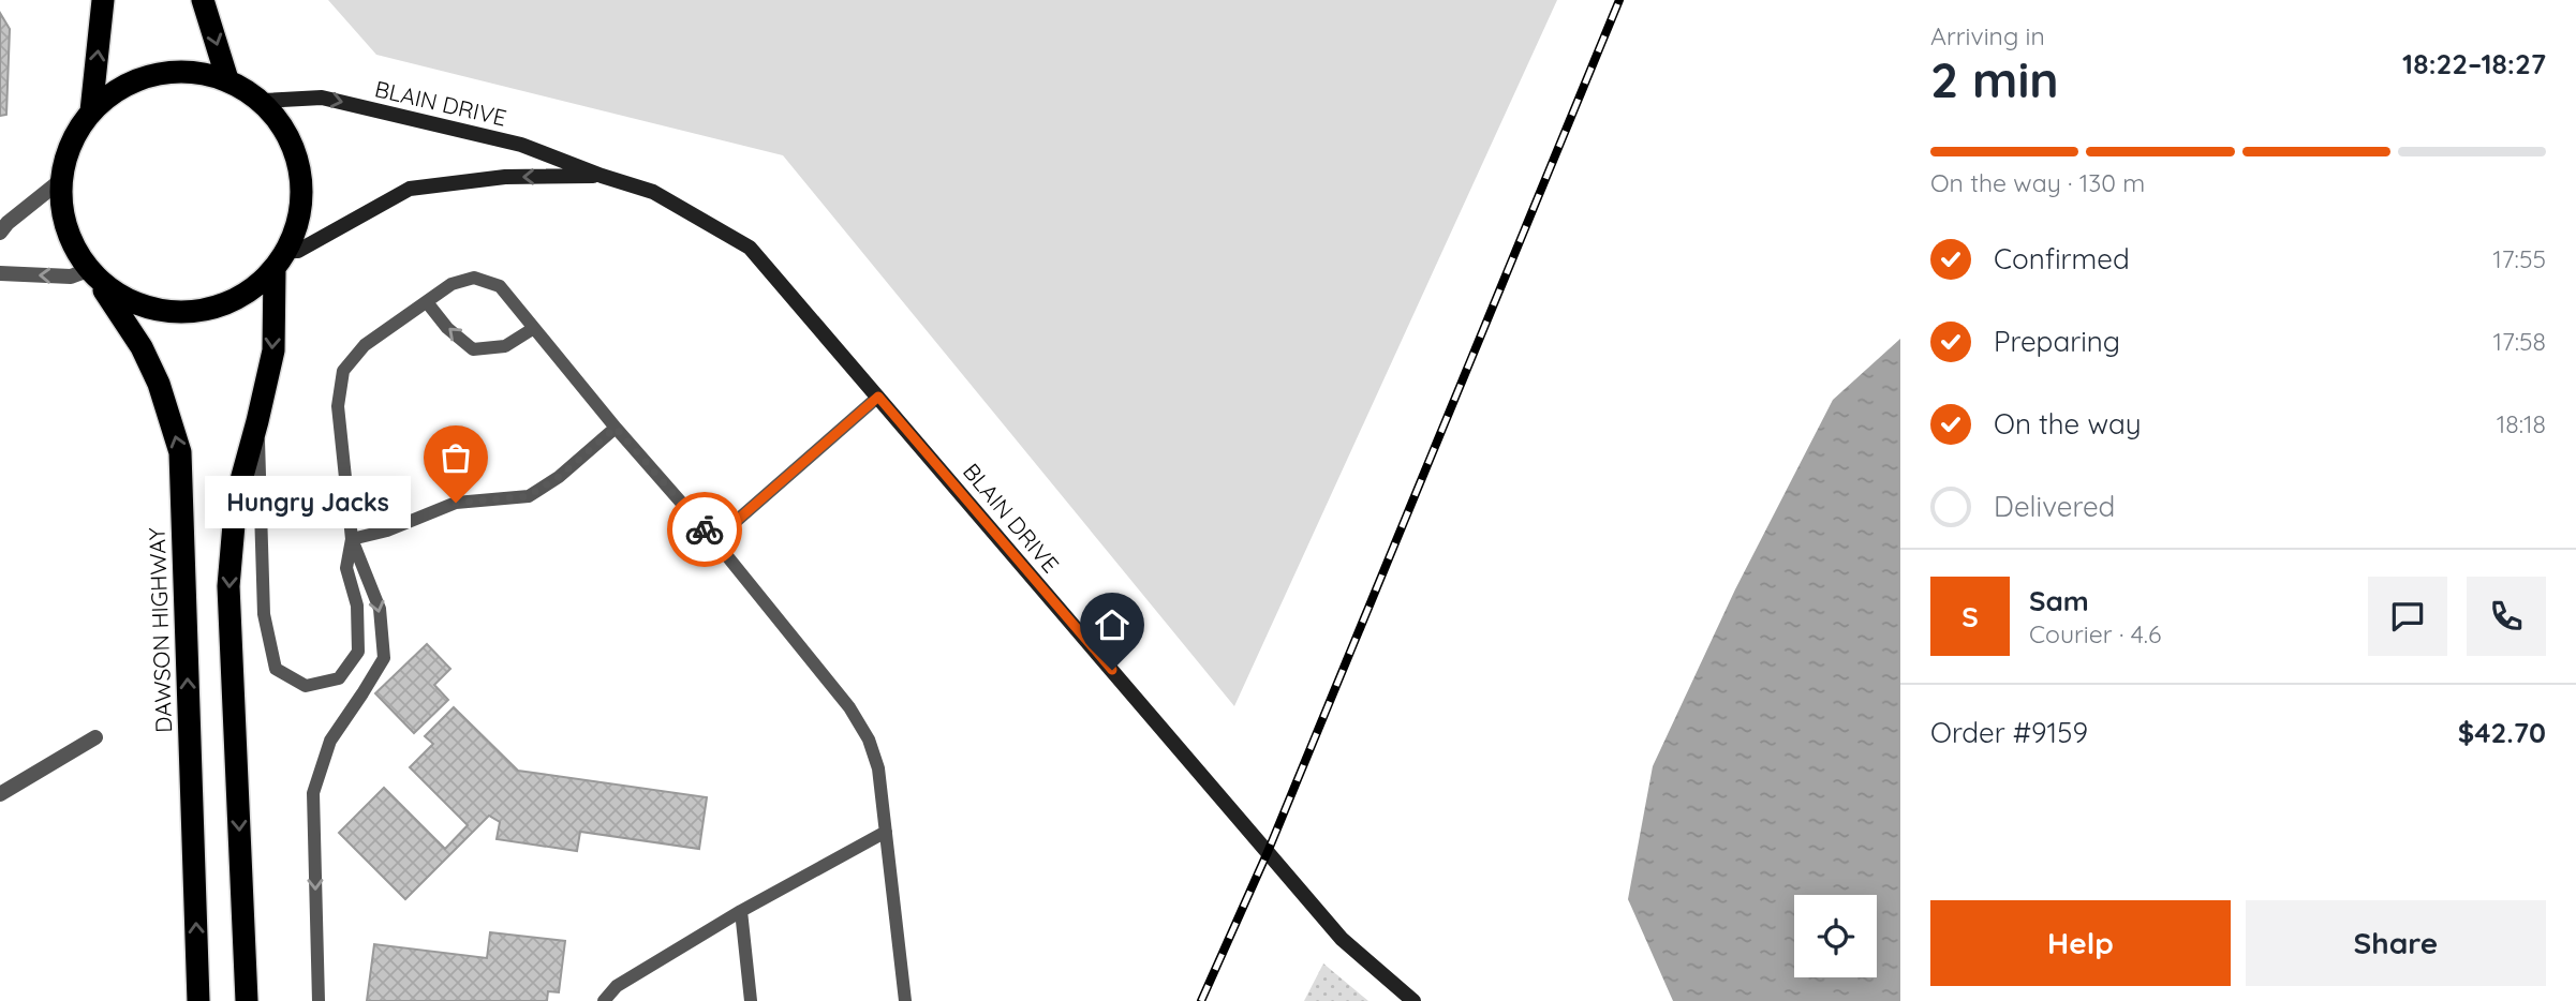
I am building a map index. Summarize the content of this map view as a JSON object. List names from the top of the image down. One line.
{"streets":{"highway":["DAWSON HIGHWAY"],"main road":["BLAIN DRIVE"]},"crossings":[["BLAIN DRIVE","DAWSON HIGHWAY"]],"places":["Hungry Jacks"],"page":{"heading":["2 min","Arriving in","18:22–18:27"],"panel":["Sam","Courier · 4.6","Order #9159","$42.70"],"bar":"On the way · 130 m","list":[["Confirmed","17:55"],["Preparing","17:58"],["On the way","18:18"],"Delivered"],"bubble":"Hungry Jacks","round":"S","buttons":["Help","Share"]}}
